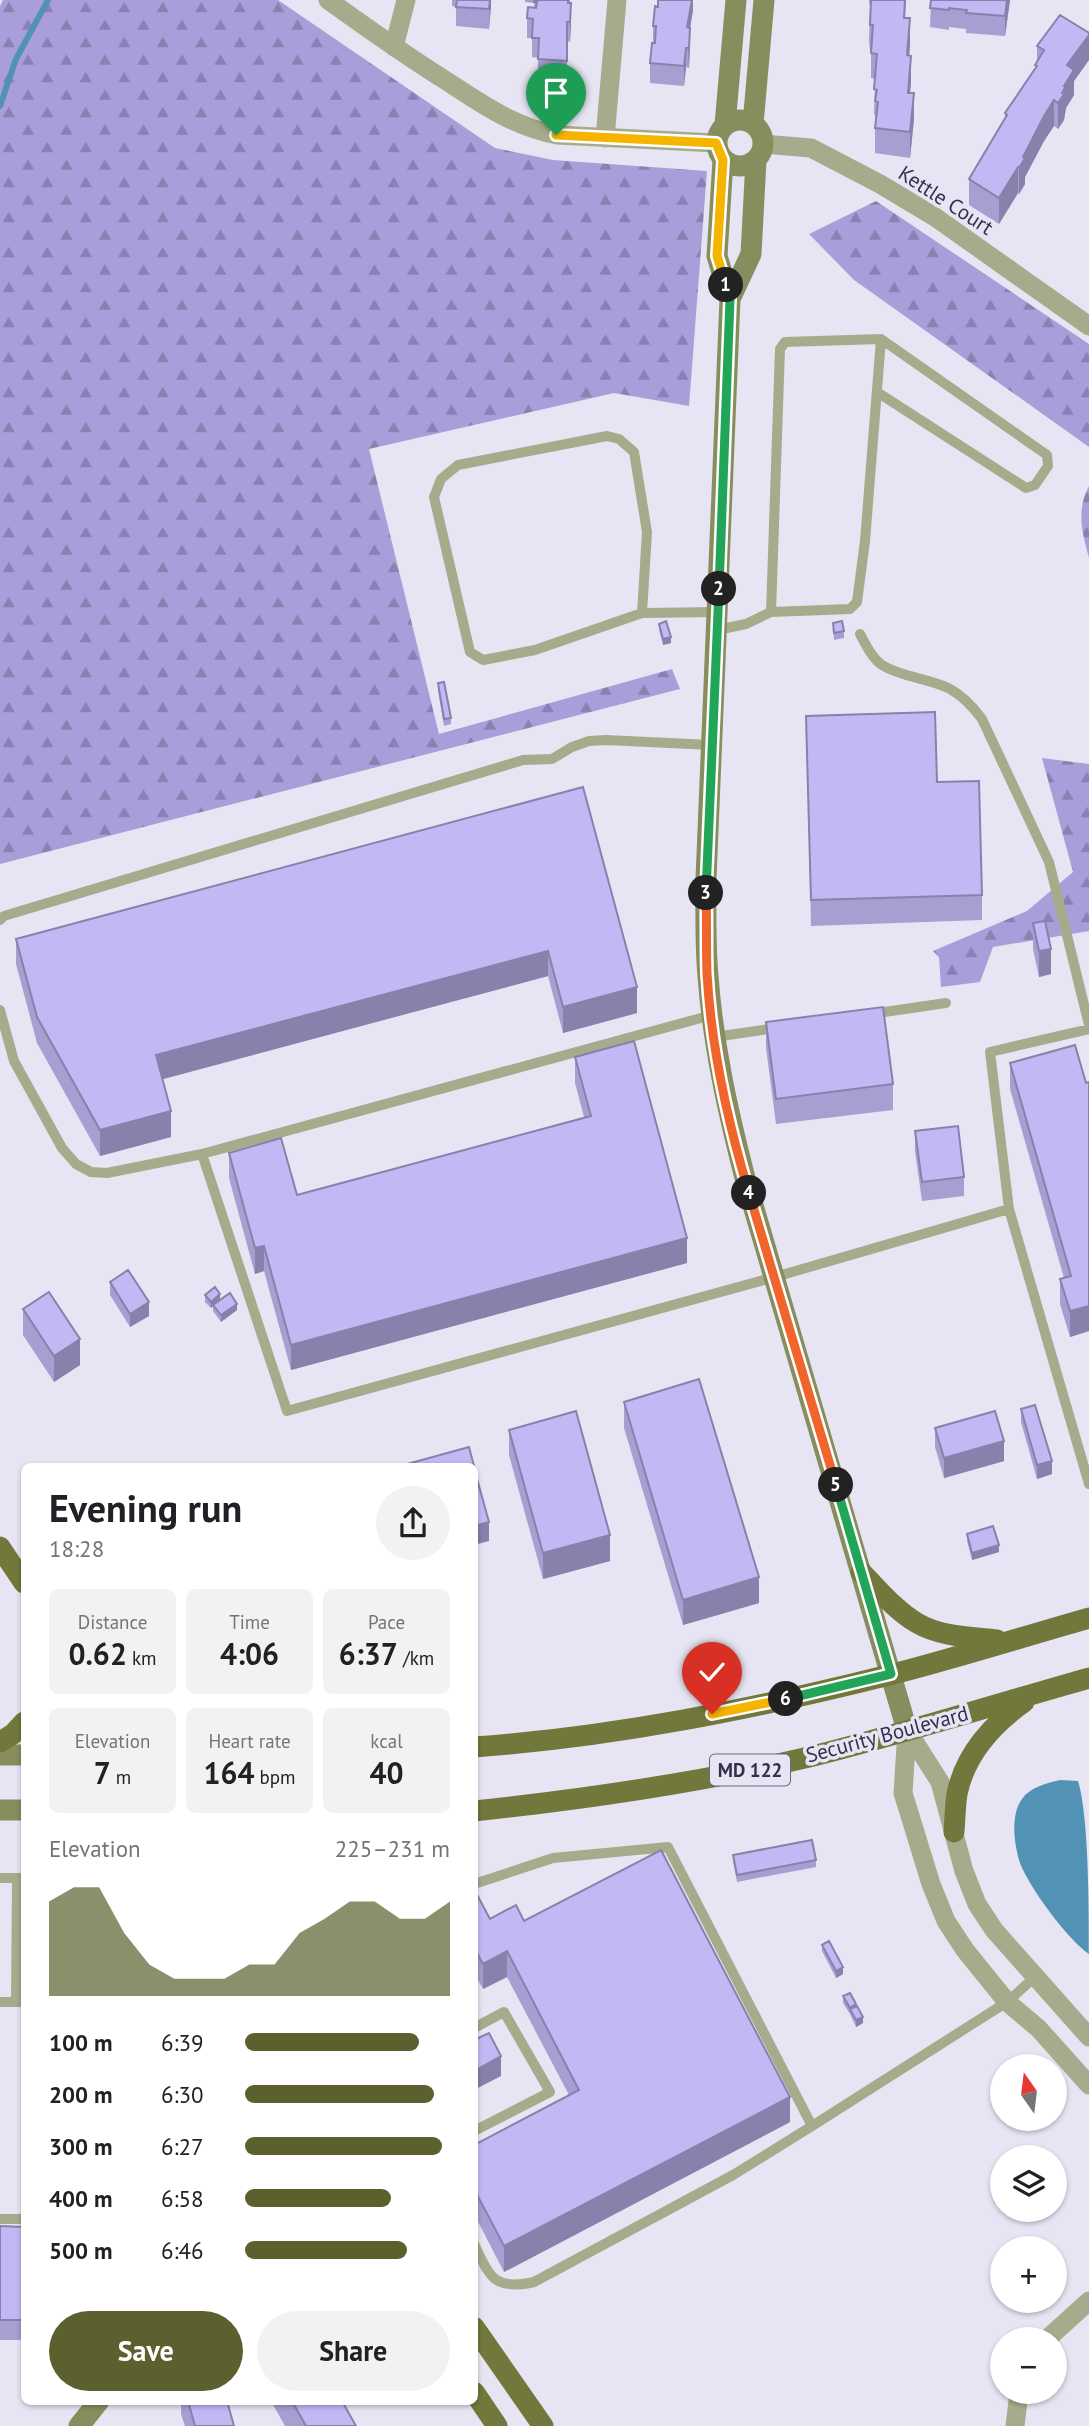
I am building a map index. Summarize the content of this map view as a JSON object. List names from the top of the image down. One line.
{"streets":{"main road":["Security Boulevard","MD 122"],"street":["Kettle Court"]},"north":"top","page":{"pins":["1","2","3","4","5","6"],"heading":["Evening run","18:28"],"stats":[["Distance","0.62 km"],["Time","4:06"],["Pace","6:37 /km"],["Elevation","7 m"],["Heart rate","164 bpm"],["kcal","40"]],"chart":["Elevation","225–231 m"],"list":[{"name":"100 m","note":"6:39"},{"name":"200 m","note":"6:30"},{"name":"300 m","note":"6:27"},{"name":"400 m","note":"6:58"},{"name":"500 m","note":"6:46"}],"map_buttons":["+","−"],"buttons":["Save","Share"]}}
